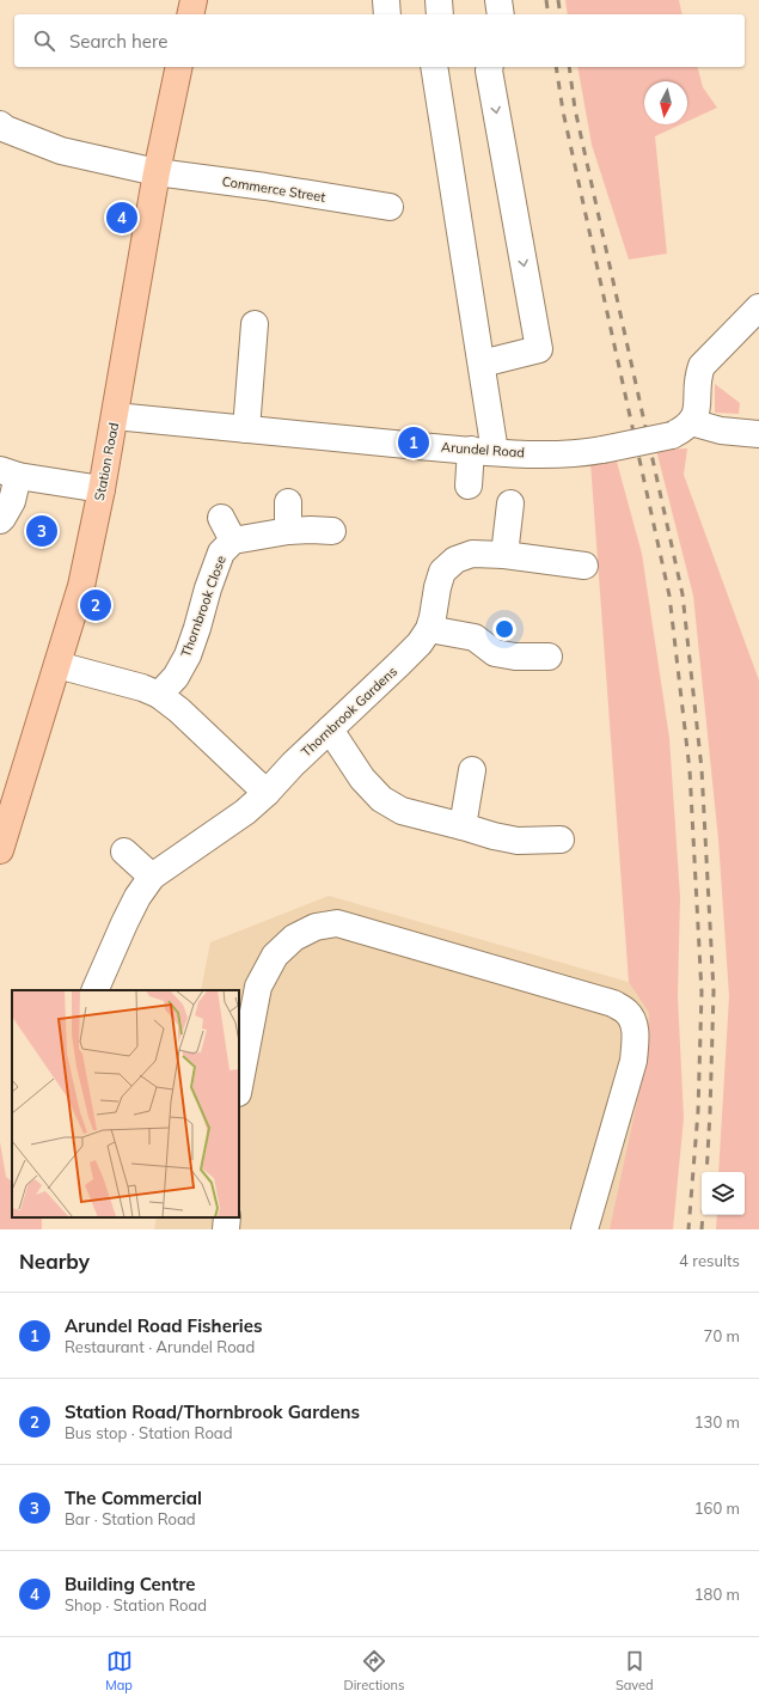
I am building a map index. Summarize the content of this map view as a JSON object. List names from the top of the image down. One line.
{"streets":{"main road":["Station Road"],"street":["Commerce Street","Arundel Road","Thornbrook Close","Thornbrook Gardens"]},"crossings":[["Commerce Street","Station Road"],["Arundel Road","Station Road"]],"north":"bottom","page":{"search":"Search here","pins":["4","1","3","2"],"heading":["Nearby","4 results"],"list":[{"mark":"1","name":"Arundel Road Fisheries","note":"Restaurant · Arundel Road","value":"70 m"},{"mark":"2","name":"Station Road/Thornbrook Gardens","note":"Bus stop · Station Road","value":"130 m"},{"mark":"3","name":"The Commercial","note":"Bar · Station Road","value":"160 m"},{"mark":"4","name":"Building Centre","note":"Shop · Station Road","value":"180 m"}],"nav":["Map","Directions","Saved"]}}
